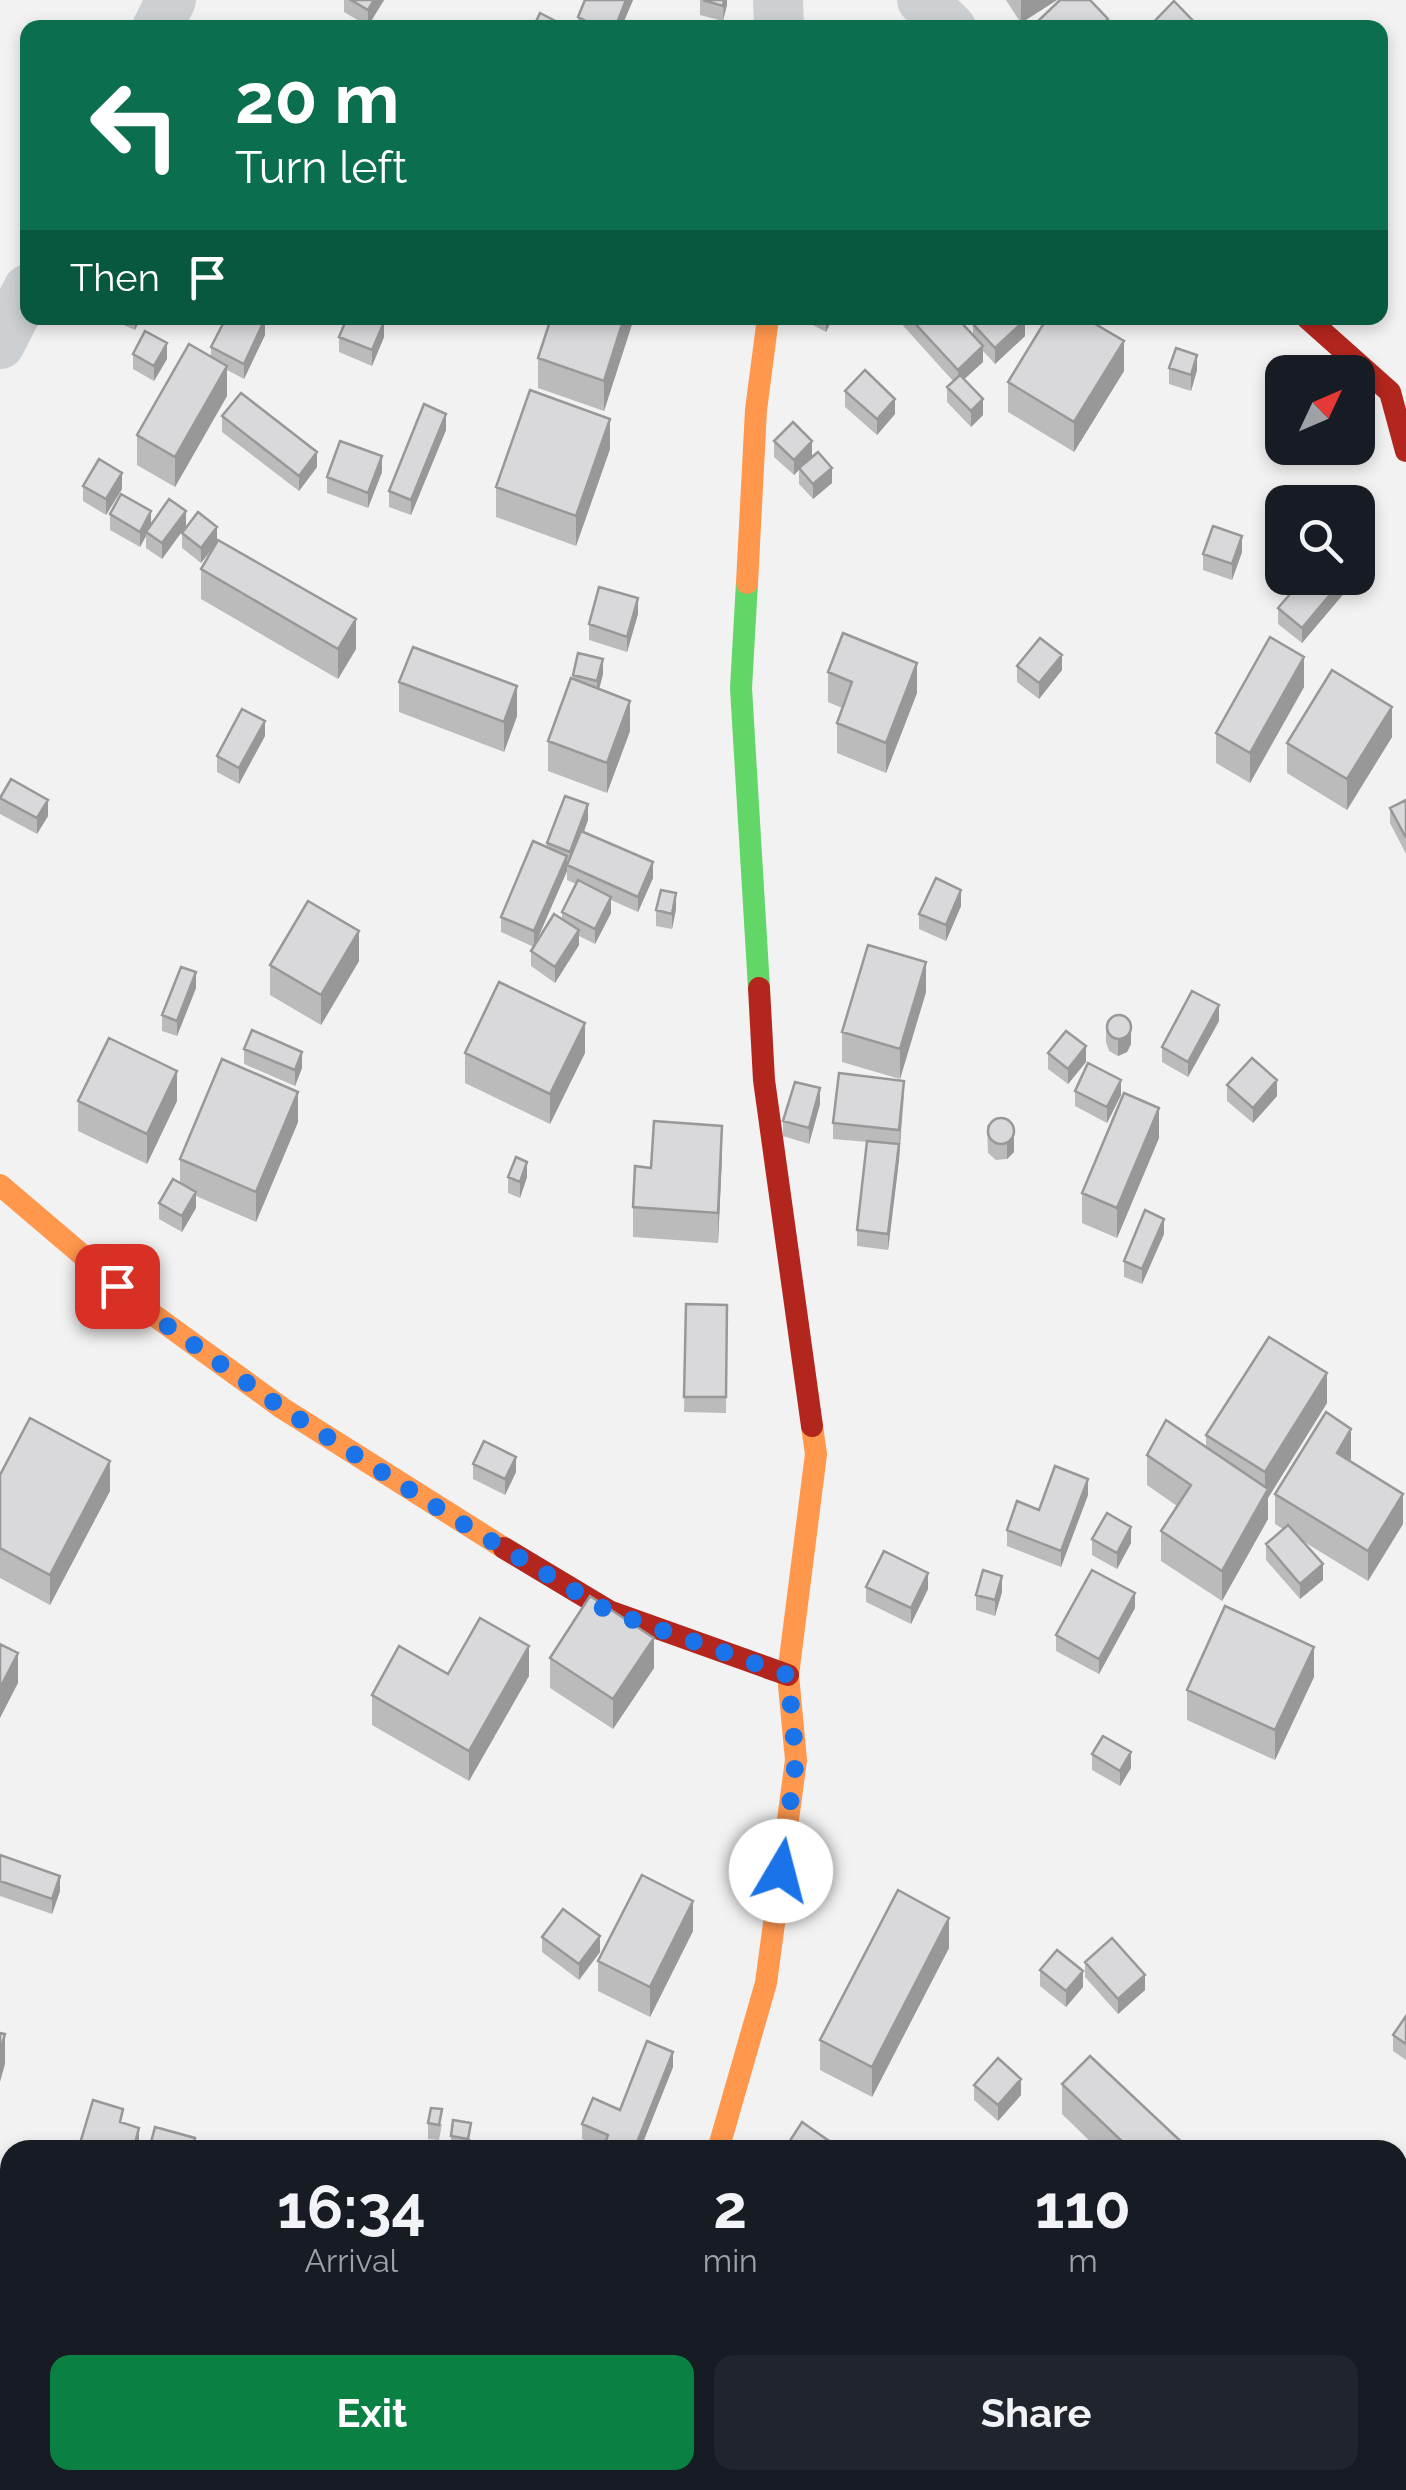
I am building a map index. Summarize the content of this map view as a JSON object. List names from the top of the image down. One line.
{"north":"top right","page":{"turn":["20 m","Turn left"],"then":"Then","eta":["16:34","Arrival","2","min","110","m"],"buttons":["Exit","Share"]}}
